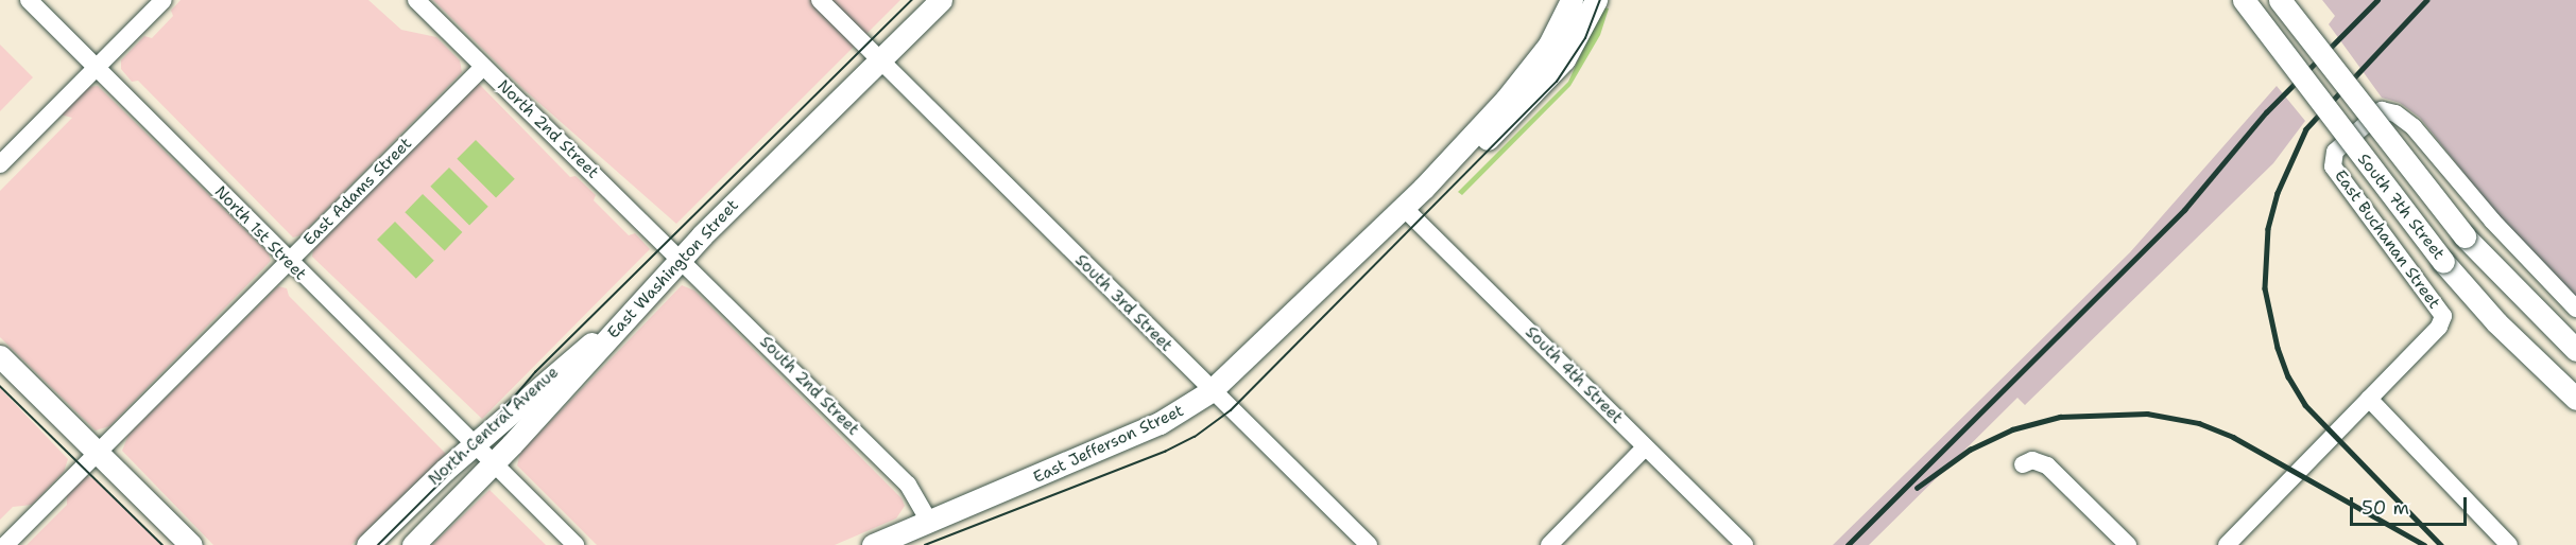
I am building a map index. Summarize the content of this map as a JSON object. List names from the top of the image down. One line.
{"streets":{"main road":["South 7th Street","East Washington Street","North Central Avenue","East Jefferson Street"],"street":["North 2nd Street","East Adams Street","North 1st Street","East Buchanan Street","South 3rd Street","South 4th Street","South 2nd Street"]},"crossings":[["North 2nd Street","East Adams Street"],["North 2nd Street","East Washington Street"],["North 2nd Street","South 2nd Street"],["East Adams Street","North 1st Street"],["North 1st Street","East Washington Street"],["North 1st Street","North Central Avenue"],["East Washington Street","South 3rd Street"],["East Washington Street","South 2nd Street"],["East Washington Street","North Central Avenue"],["South 3rd Street","East Jefferson Street"],["South 4th Street","East Jefferson Street"],["South 2nd Street","East Jefferson Street"]],"scale_bar":"50 m"}
